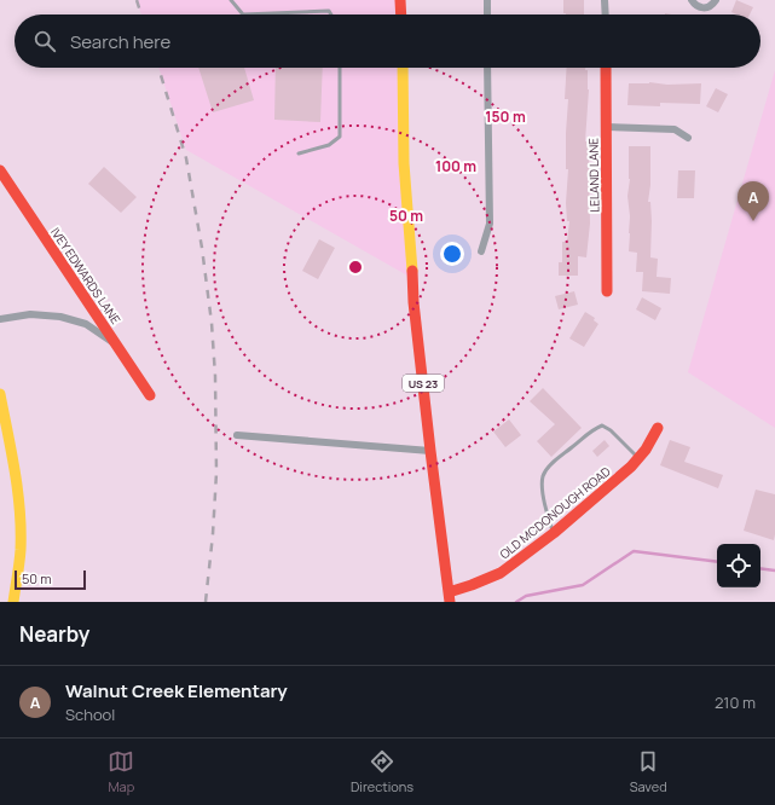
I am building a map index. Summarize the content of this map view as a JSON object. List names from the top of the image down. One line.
{"streets":{"street":["LELAND LANE","IVEY EDWARDS LANE","US 23","OLD MCDONOUGH ROAD"]},"crossings":[["US 23","OLD MCDONOUGH ROAD"]],"scale_bar":"50 m","page":{"search":"Search here","pins":"A","scale":"50 m","heading":"Nearby","list":[{"mark":"A","name":"Walnut Creek Elementary","note":"School","value":"210 m"}],"nav":["Map","Directions","Saved"]},"rings":["150 m","100 m","50 m"]}
